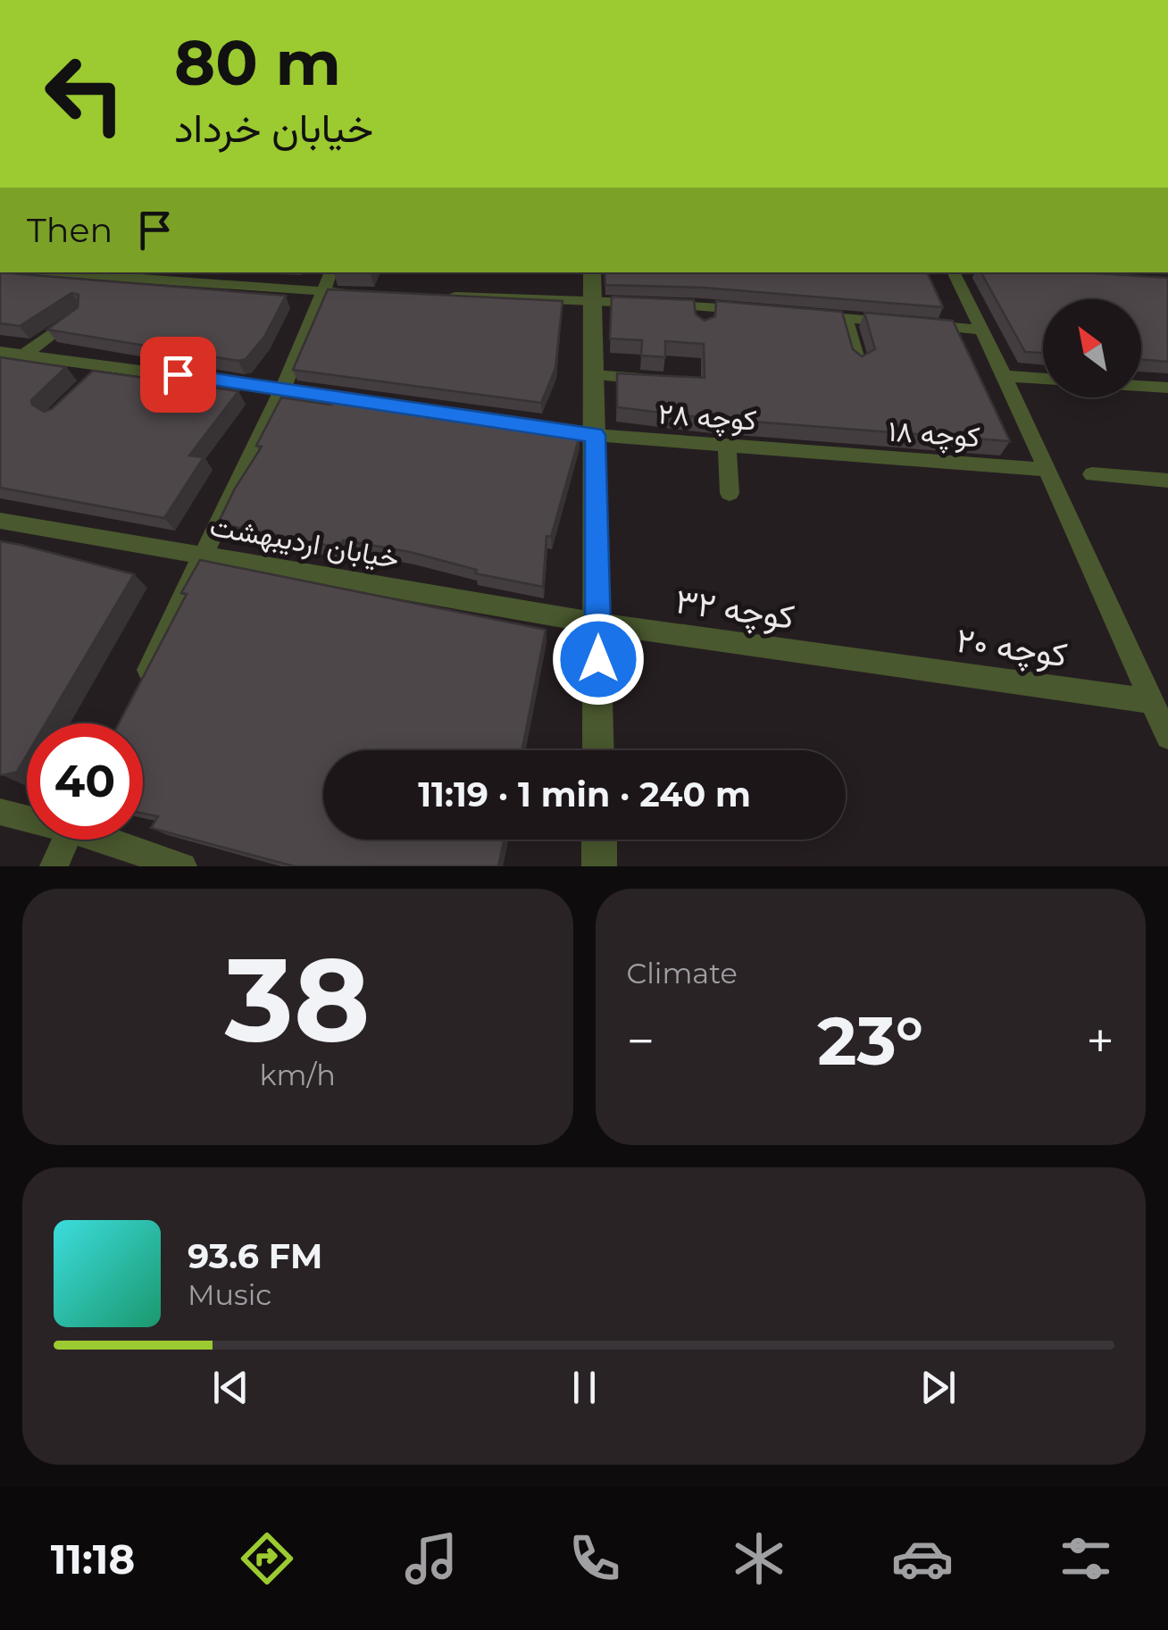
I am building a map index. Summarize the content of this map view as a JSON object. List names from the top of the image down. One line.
{"streets":{"street":["کوچه ۲۸","کوچه ۱۸","خیابان اردیبهشت","کوچه ۳۲","کوچه ۲۰"]},"crossings":[["کوچه ۲۸","کوچه ۱۸"],["خیابان اردیبهشت","کوچه ۳۲"],["کوچه ۳۲","کوچه ۲۰"]],"north":"top left","page":{"turn":["80 m","خیابان خرداد"],"then":"Then","limit":"40","trip":"11:19 · 1 min · 240 m","tile":[["38","km/h"],"Climate"],"heat":["−","23°","+"],"song":["93.6 FM","Music"],"tabs":"11:18"}}
